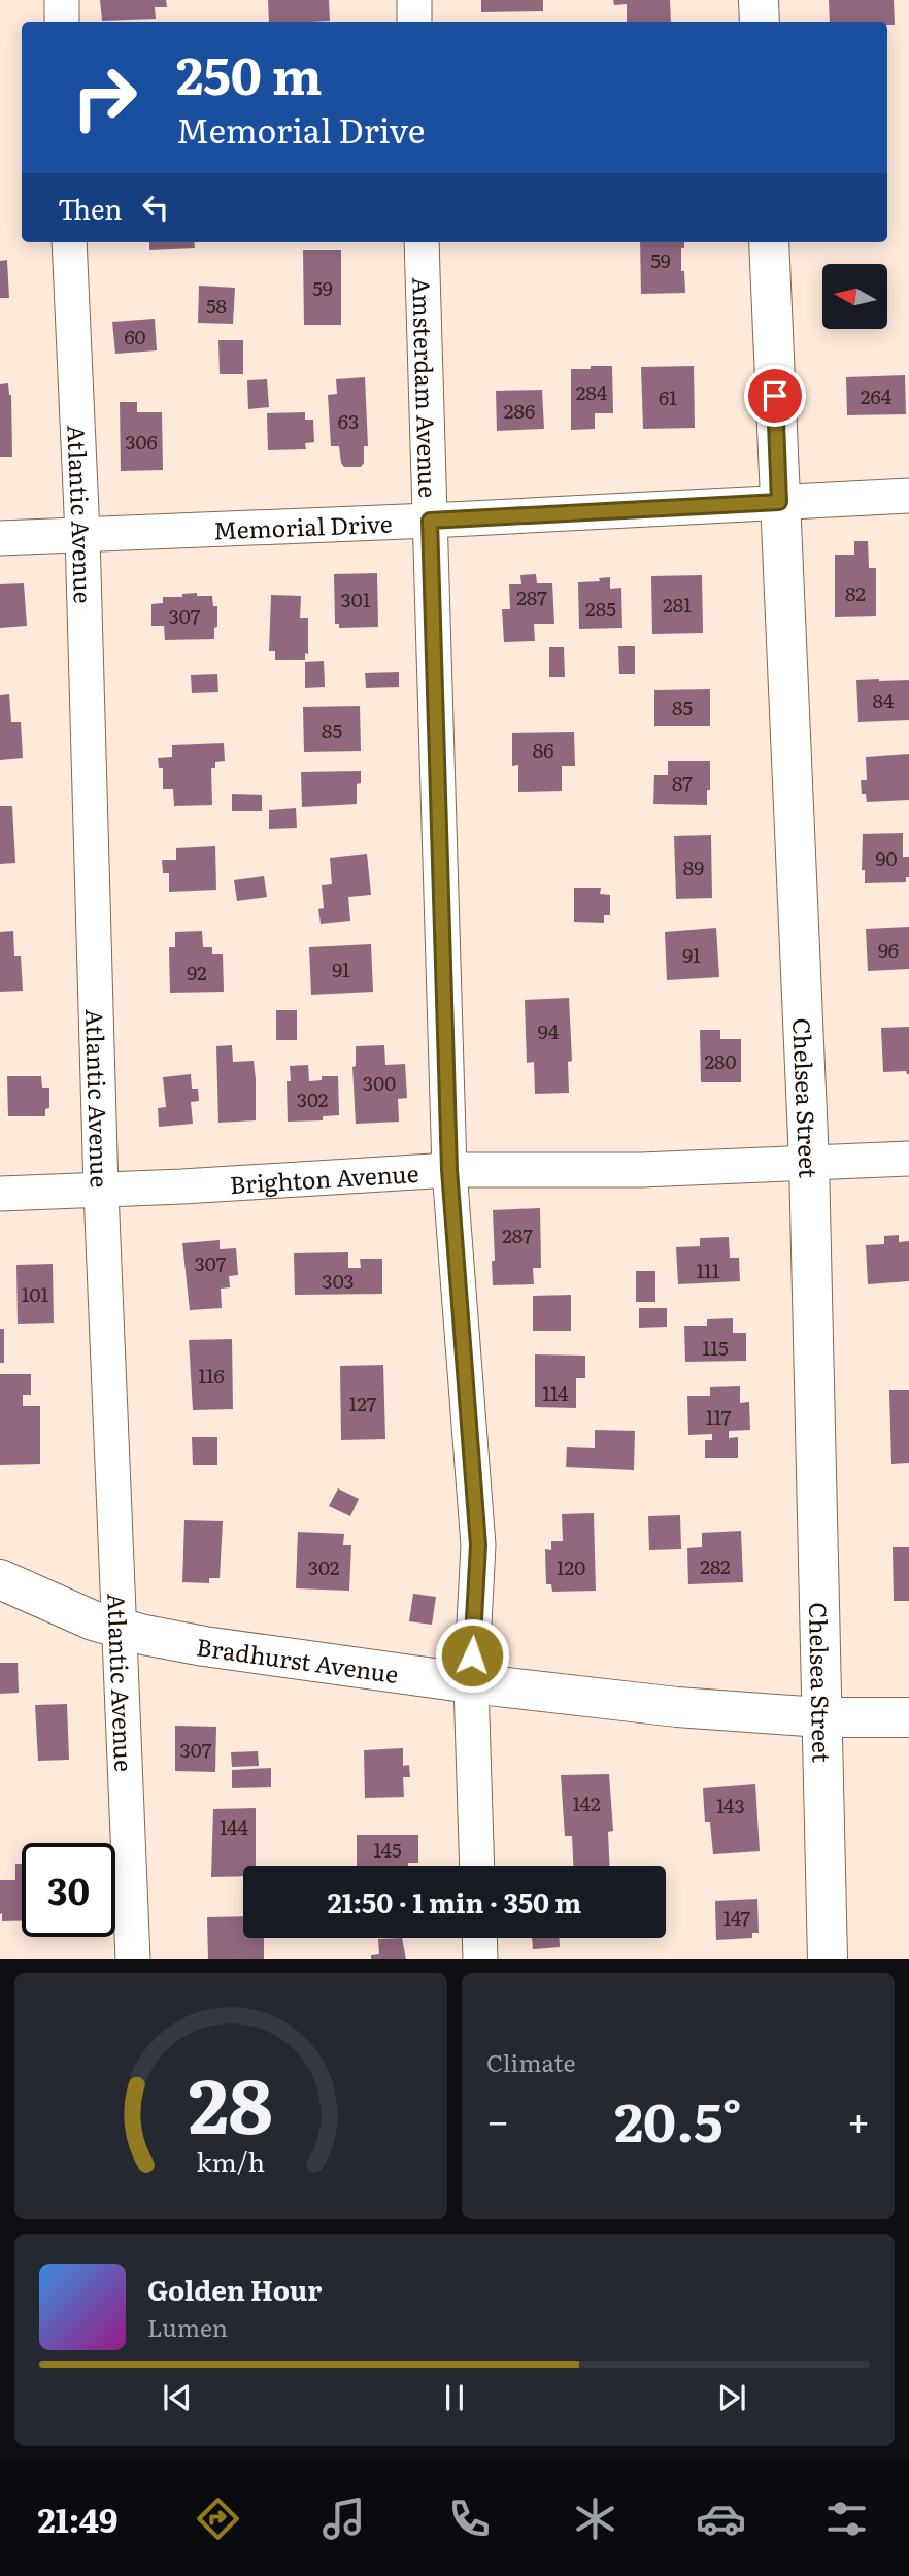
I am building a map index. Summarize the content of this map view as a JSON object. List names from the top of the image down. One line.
{"streets":{"street":["Amsterdam Avenue","Atlantic Avenue","Memorial Drive","Chelsea Street","Brighton Avenue","Bradhurst Avenue"]},"crossings":[["Amsterdam Avenue","Memorial Drive"],["Amsterdam Avenue","Brighton Avenue"],["Amsterdam Avenue","Bradhurst Avenue"],["Atlantic Avenue","Memorial Drive"],["Atlantic Avenue","Brighton Avenue"],["Atlantic Avenue","Bradhurst Avenue"],["Memorial Drive","Chelsea Street"],["Chelsea Street","Brighton Avenue"],["Chelsea Street","Bradhurst Avenue"]],"house_numbers":["59","59","58","60","284","264","61","286","63","306","82","287","301","281","285","307","84","85","85","86","87","90","89","96","91","91","92","94","280","300","302","287","307","111","303","101","115","116","114","127","117","282","302","120","307","142","143","144","145","147"],"north":"left","page":{"turn":["250 m","Memorial Drive"],"then":"Then","limit":"30","trip":"21:50 · 1 min · 350 m","tile":"Climate","heat":["−","20.5°","+"],"song":["Golden Hour","Lumen"],"tabs":"21:49","gauge":["28","km/h"]}}
